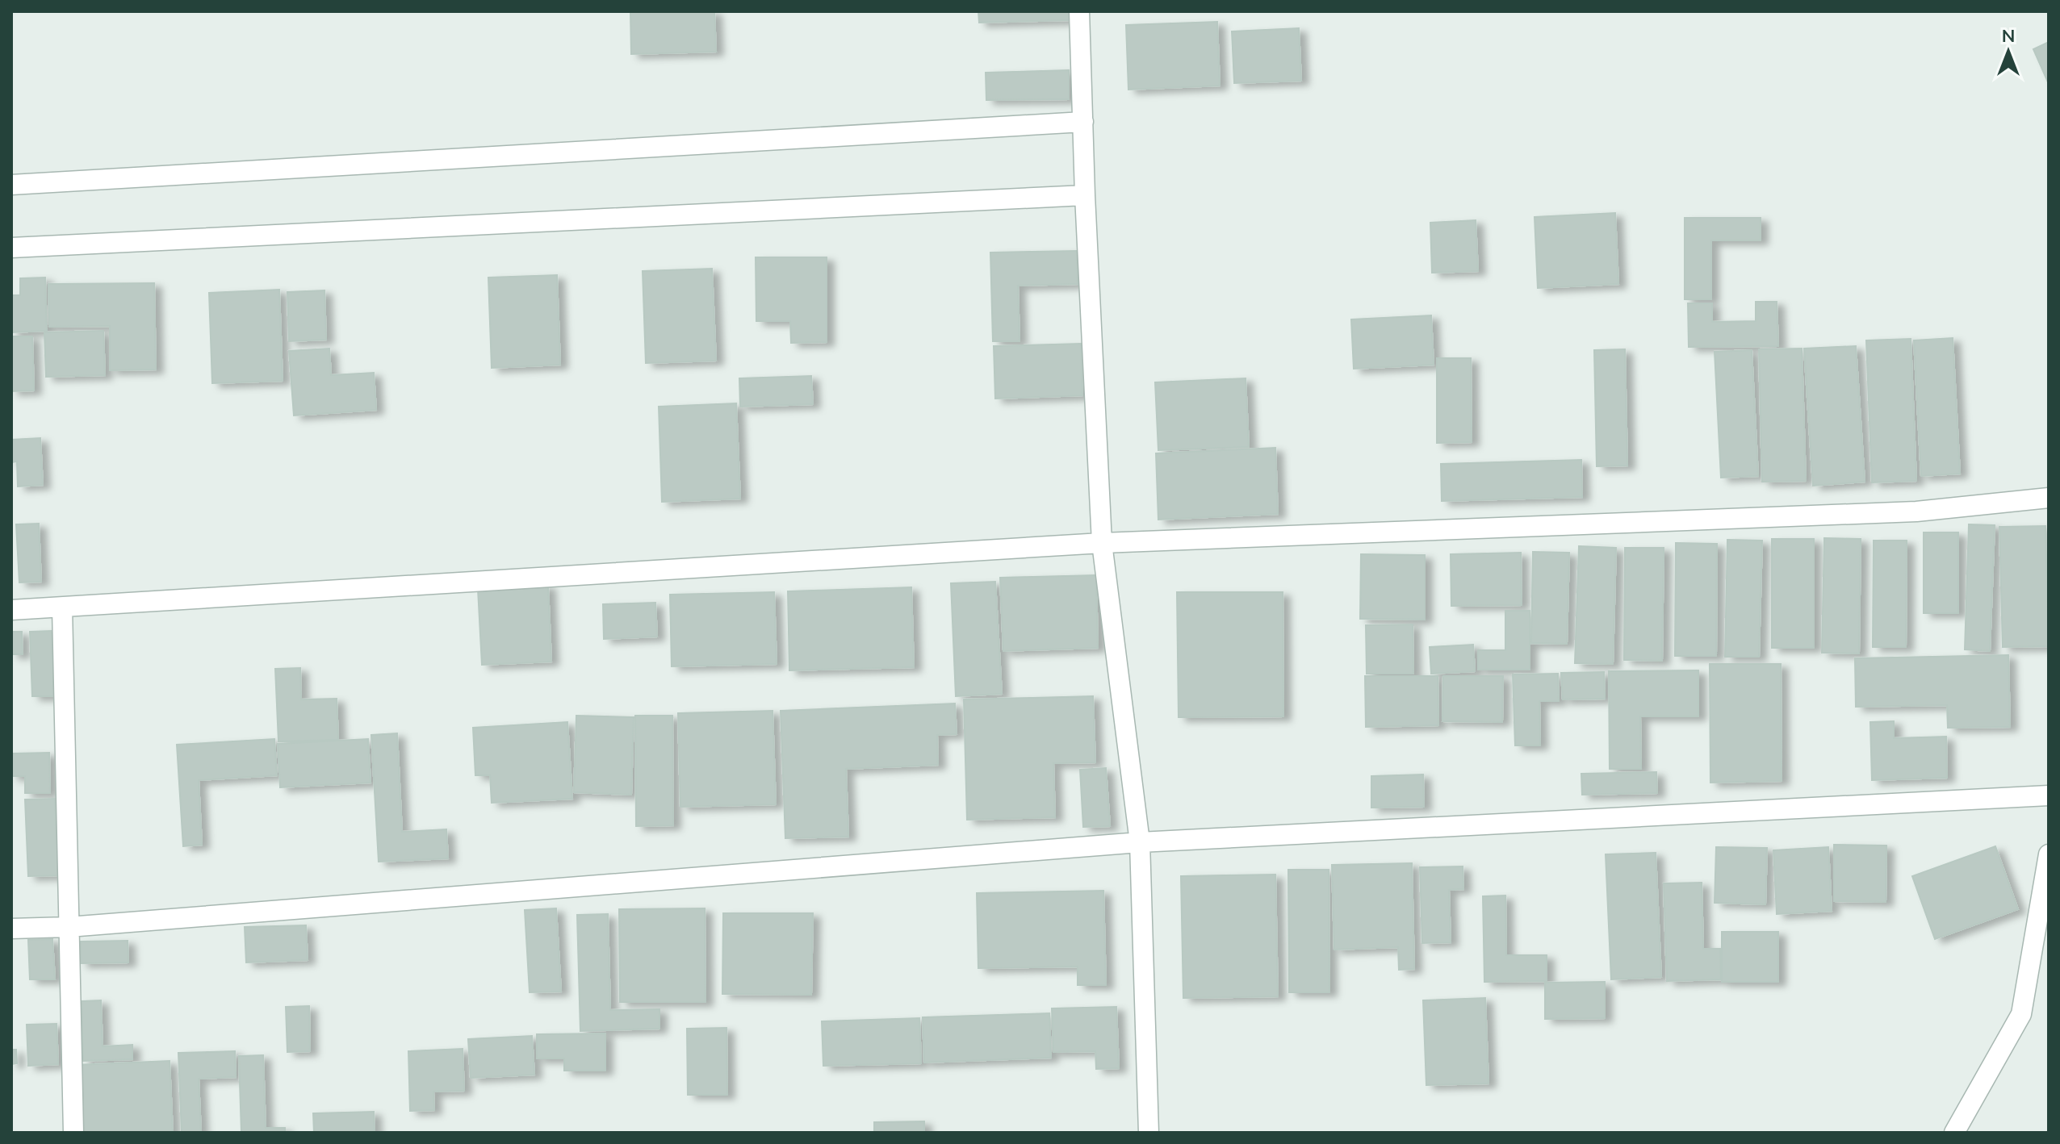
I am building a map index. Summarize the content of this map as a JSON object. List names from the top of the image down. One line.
{"north":"top"}
